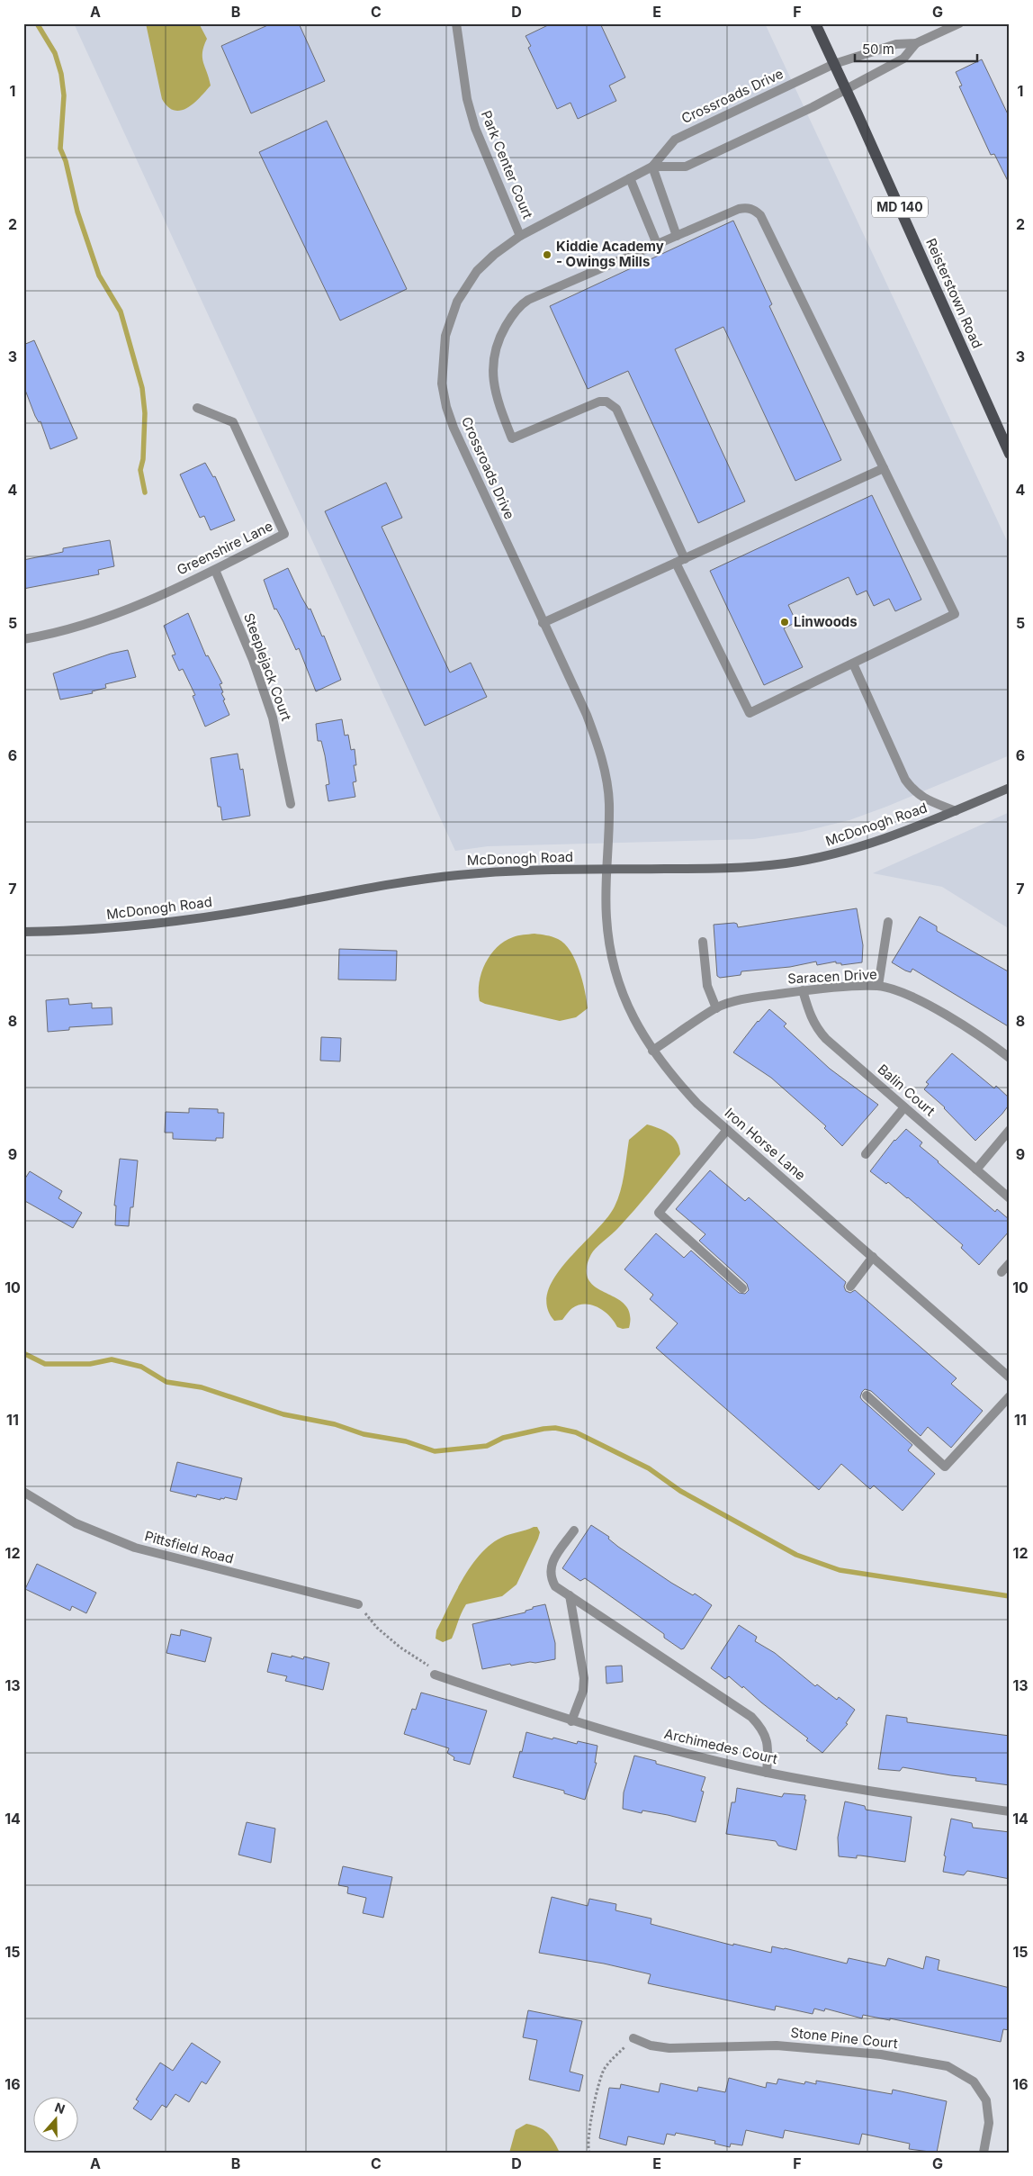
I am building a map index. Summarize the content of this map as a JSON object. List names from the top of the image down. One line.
{"streets":{"main road":["MD 140","Reisterstown Road","McDonogh Road"],"street":["Crossroads Drive","Park Center Court","Greenshire Lane","Steeplejack Court","Saracen Drive","Balin Court","Iron Horse Lane","Pittsfield Road","Archimedes Court","Stone Pine Court"]},"crossings":[["Crossroads Drive","Park Center Court"],["Crossroads Drive","Reisterstown Road"],["Crossroads Drive","McDonogh Road"],["Crossroads Drive","Iron Horse Lane"],["Greenshire Lane","Steeplejack Court"],["McDonogh Road","Iron Horse Lane"],["Saracen Drive","Balin Court"],["Saracen Drive","Iron Horse Lane"]],"places":["Kiddie Academy - Owings Mills","Linwoods"],"scale_bar":"50 m","north":"top","grid":{"columns":["A","B","C","D","E","F","G"],"rows":["1","2","3","4","5","6","7","8","9","10","11","12","13","14","15","16"]}}
